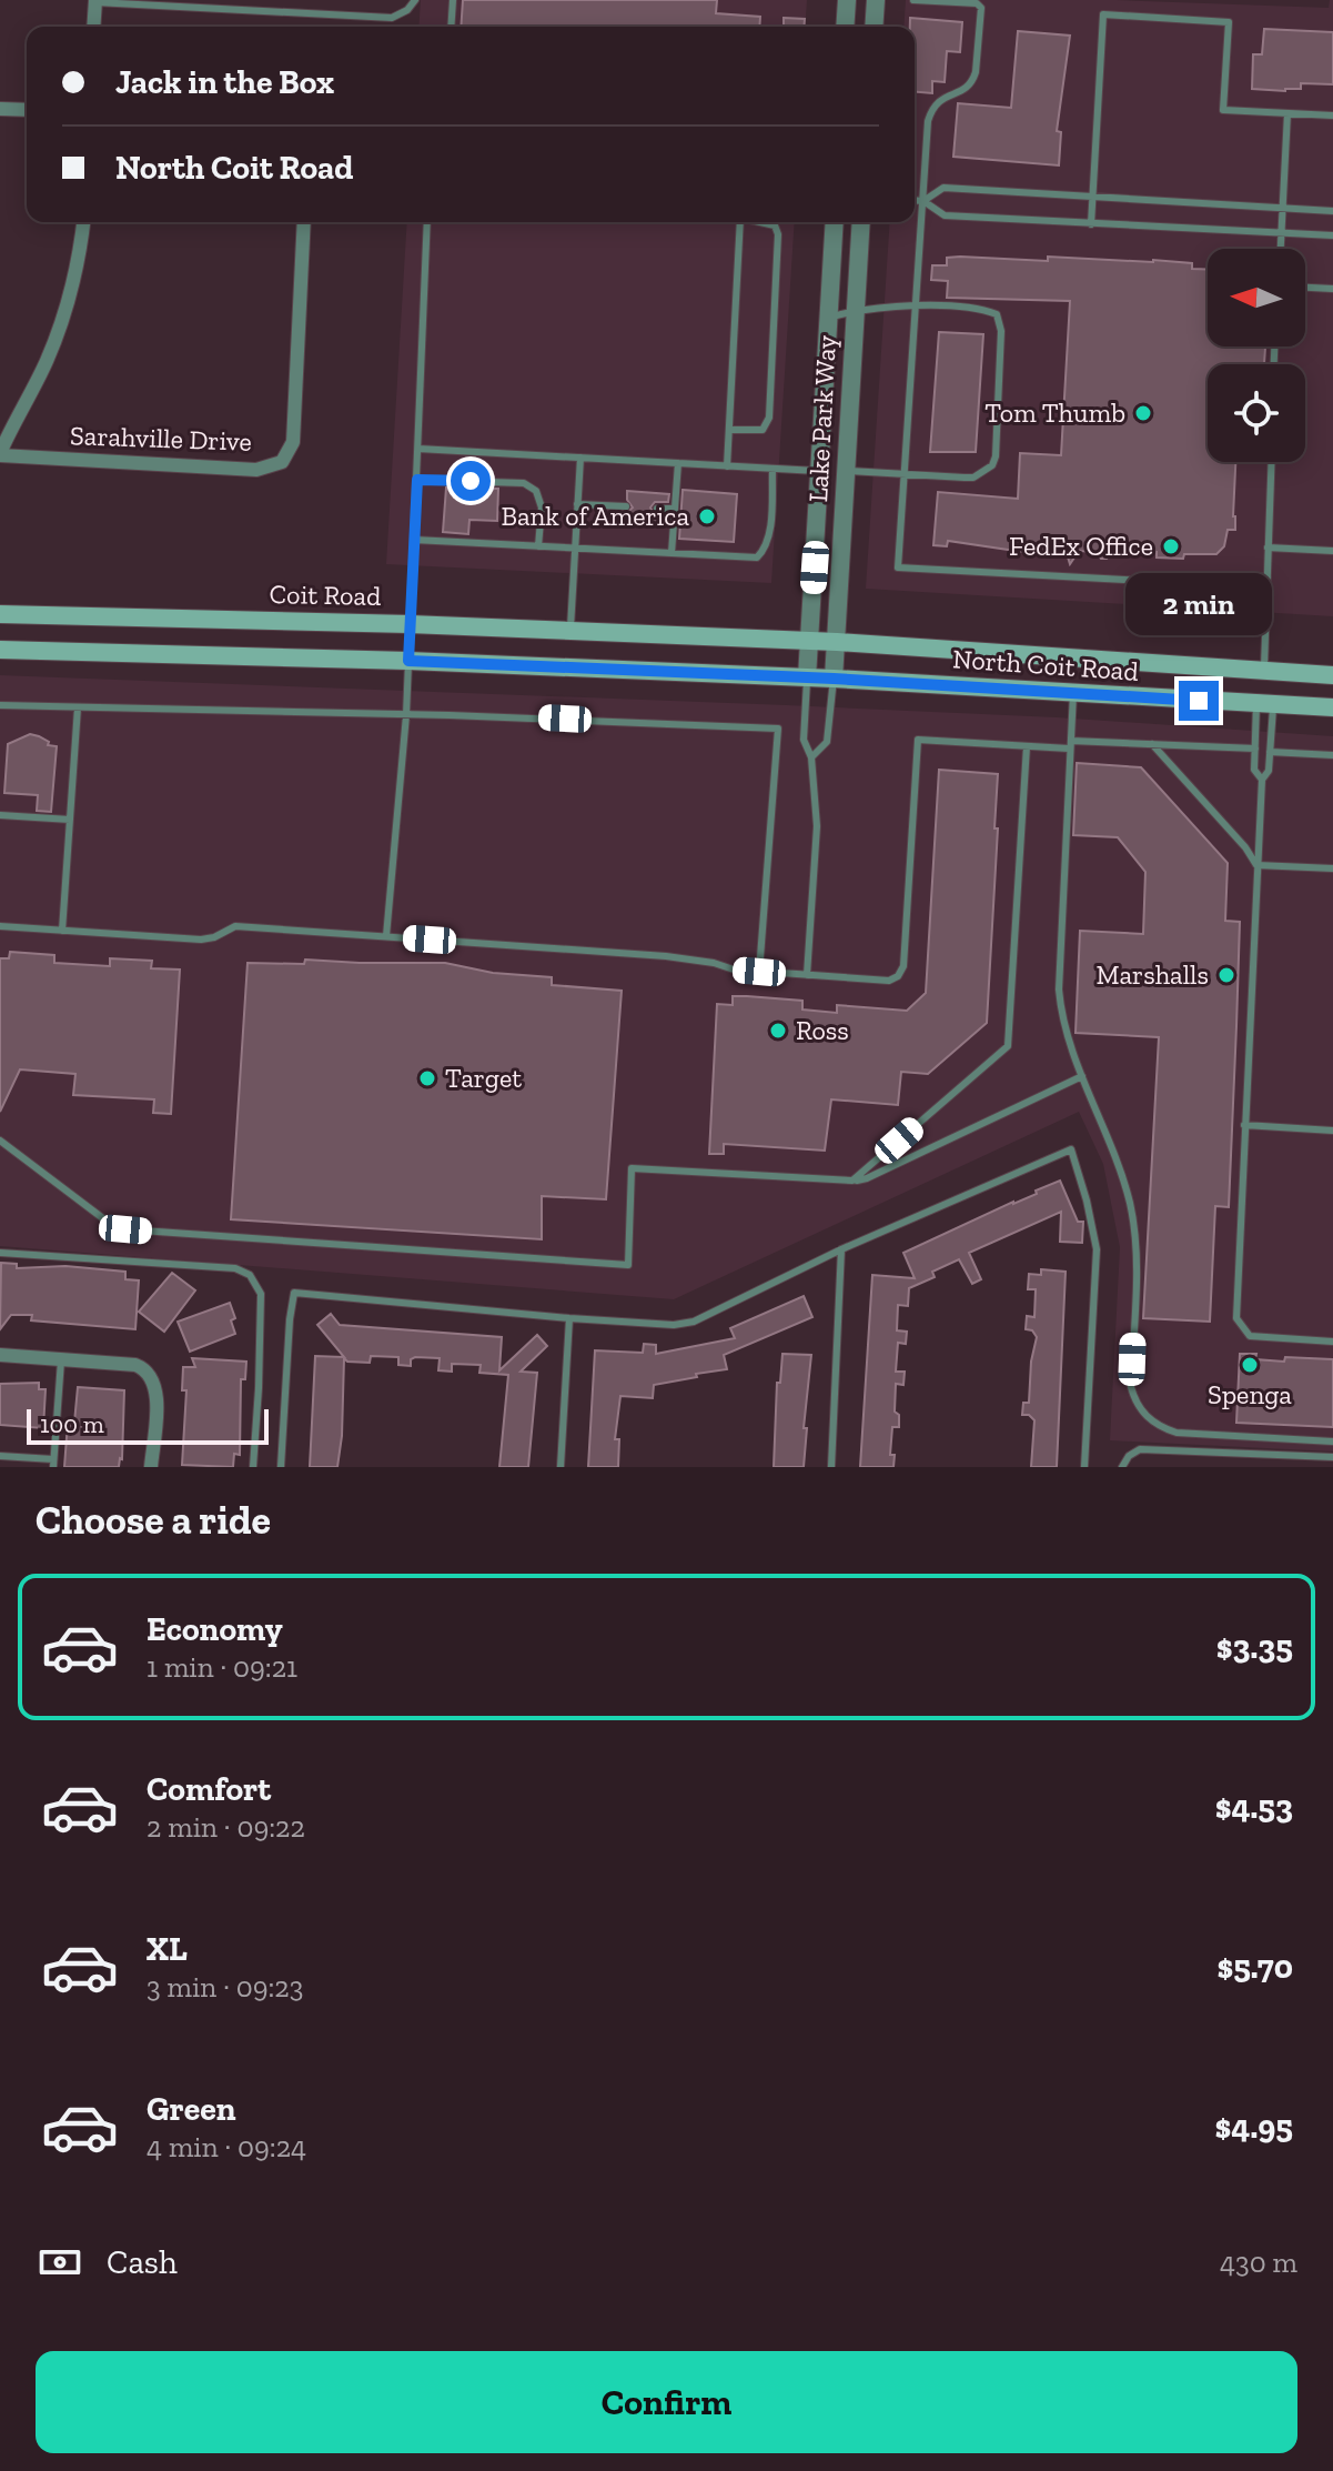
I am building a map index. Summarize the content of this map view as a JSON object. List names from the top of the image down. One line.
{"streets":{"main road":["Coit Road","North Coit Road"],"street":["Lake Park Way","Sarahville Drive"]},"crossings":[["Lake Park Way","Coit Road"],["Lake Park Way","North Coit Road"],["Coit Road","North Coit Road"]],"places":["Tom Thumb","Bank of America","FedEx Office","Marshalls","Ross","Target","Spenga"],"scale_bar":"100 m","north":"left","page":{"banner":["Jack in the Box","North Coit Road"],"bubble":"2 min","scale":"100 m","heading":"Choose a ride","list":[{"name":"Economy","note":"1 min · 09:21","value":"$3.35"},{"name":"Comfort","note":"2 min · 09:22","value":"$4.53"},{"name":"XL","note":"3 min · 09:23","value":"$5.70"},{"name":"Green","note":"4 min · 09:24","value":"$4.95"}],"pay":["Cash","430 m"],"buttons":"Confirm"}}
